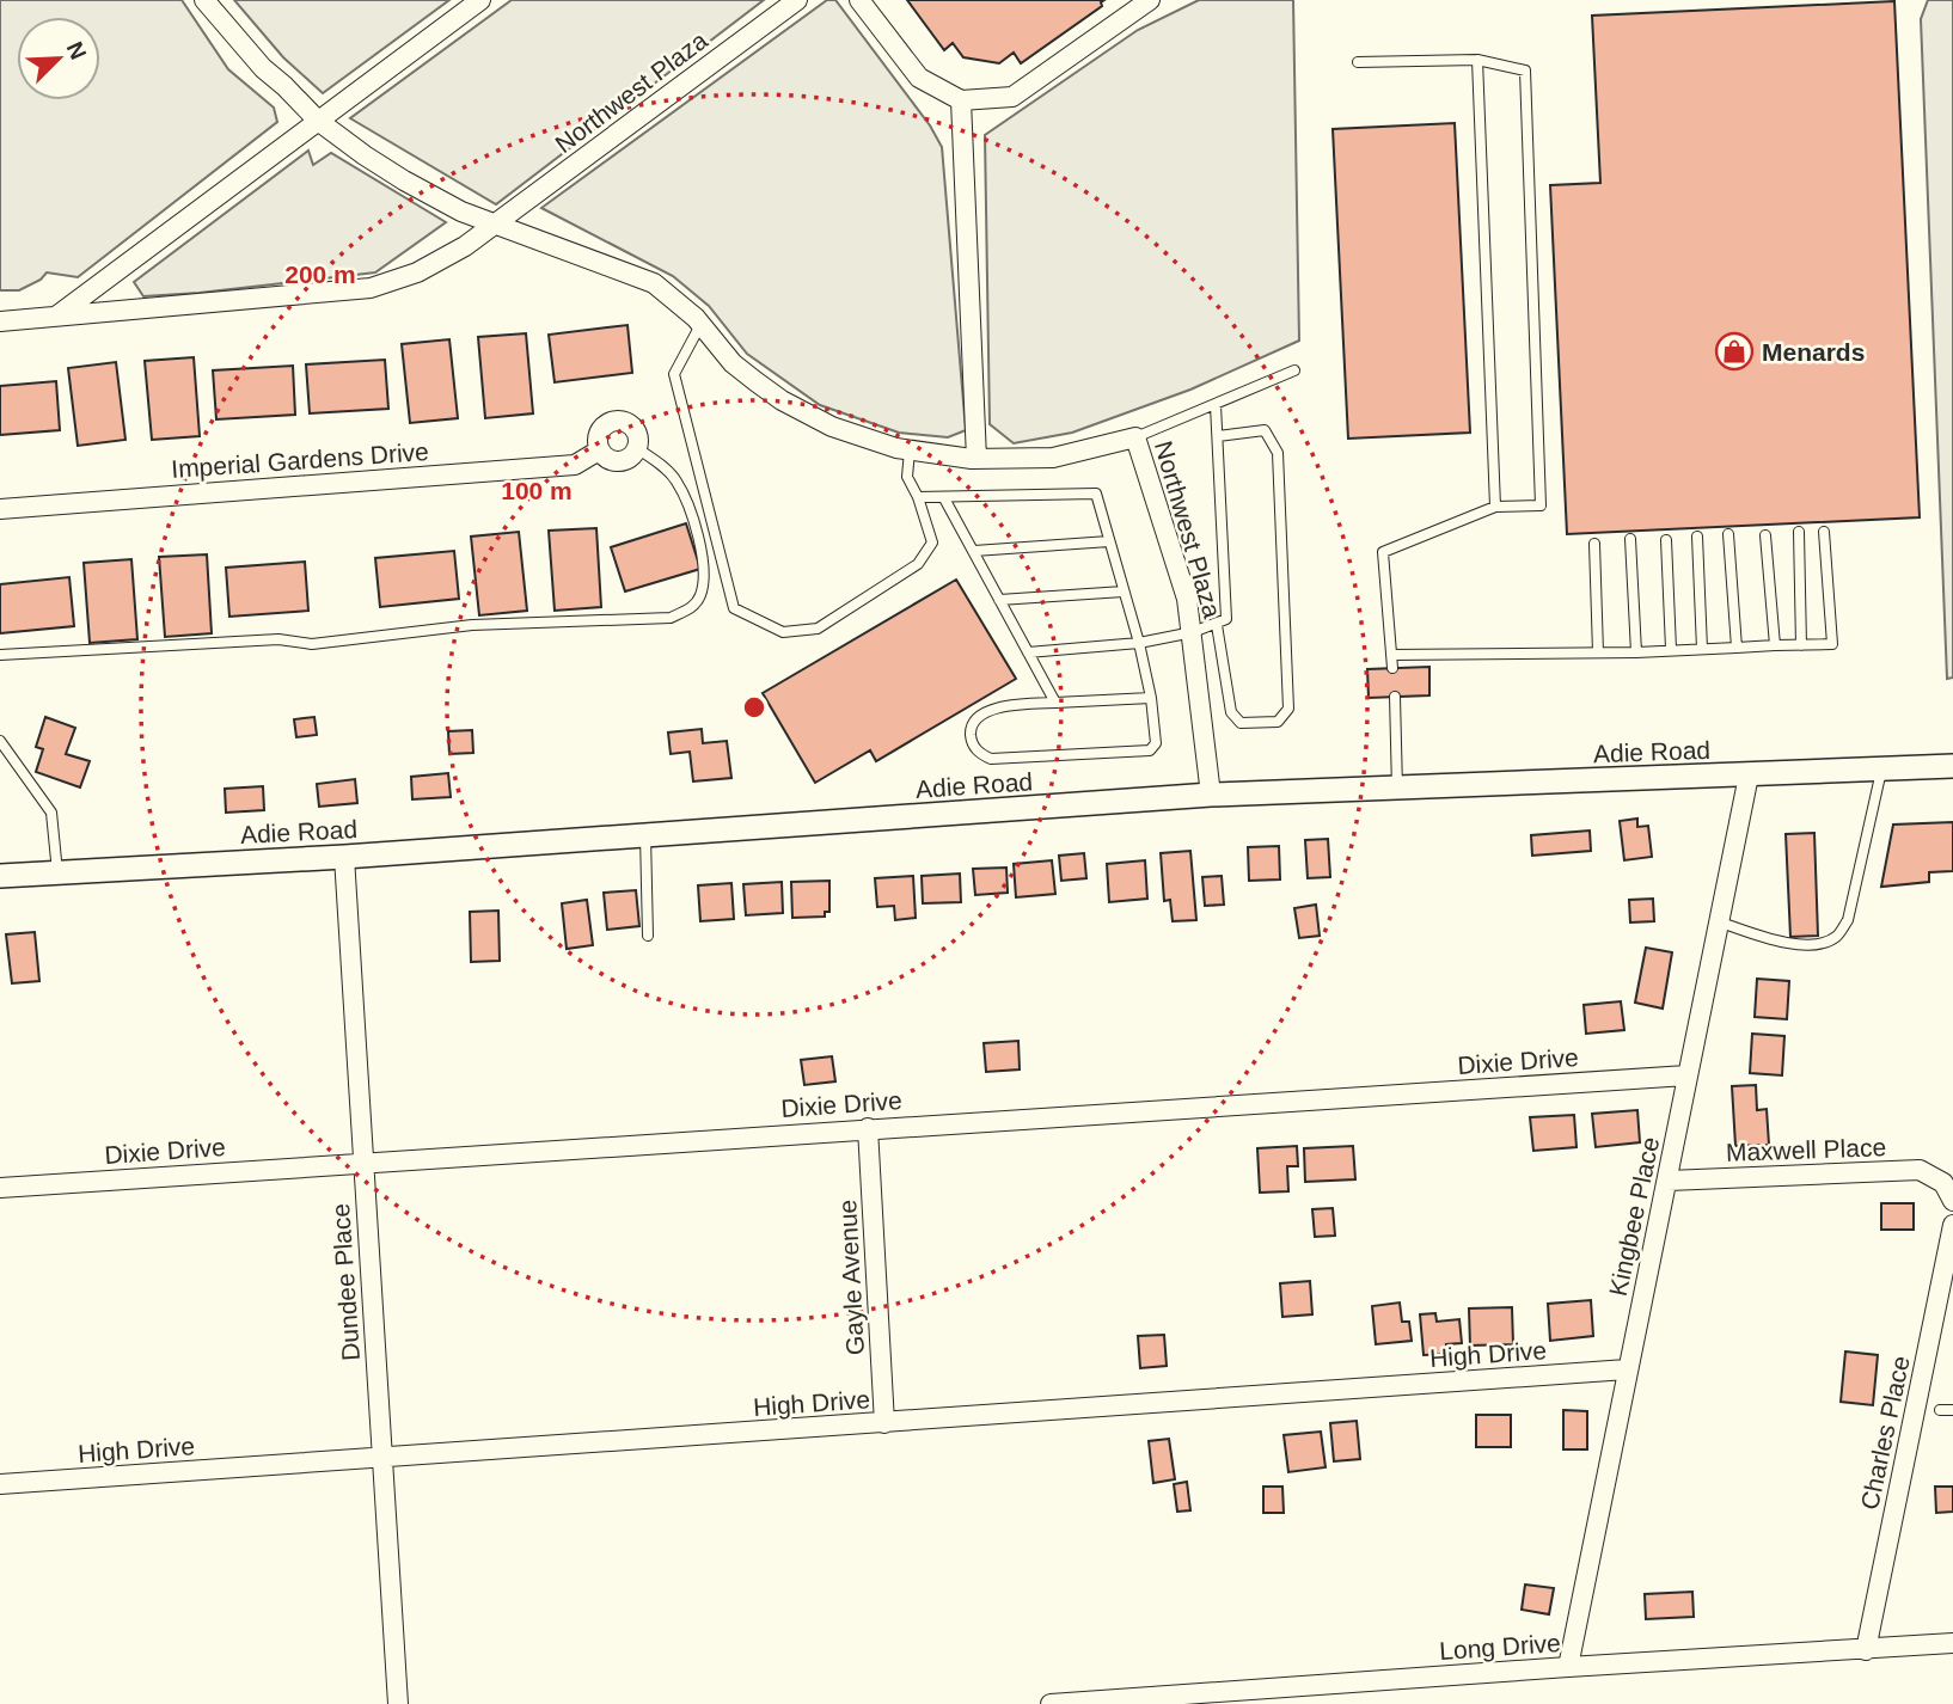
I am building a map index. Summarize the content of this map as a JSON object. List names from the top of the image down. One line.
{"streets":{"street":["Northwest Plaza","Imperial Gardens Drive","Adie Road","Dixie Drive","Maxwell Place","Kingbee Place","Gayle Avenue","Dundee Place","High Drive","Charles Place","Long Drive"]},"crossings":[["Northwest Plaza","Adie Road"],["Adie Road","Kingbee Place"],["Adie Road","Dundee Place"],["Dixie Drive","Kingbee Place"],["Dixie Drive","Gayle Avenue"],["Dixie Drive","Dundee Place"],["Maxwell Place","Kingbee Place"],["Kingbee Place","High Drive"],["Kingbee Place","Long Drive"],["Gayle Avenue","High Drive"],["Dundee Place","High Drive"],["Charles Place","Long Drive"]],"places":{"shop":["Menards"]},"north":"top right","rings":["200 m","100 m"]}
